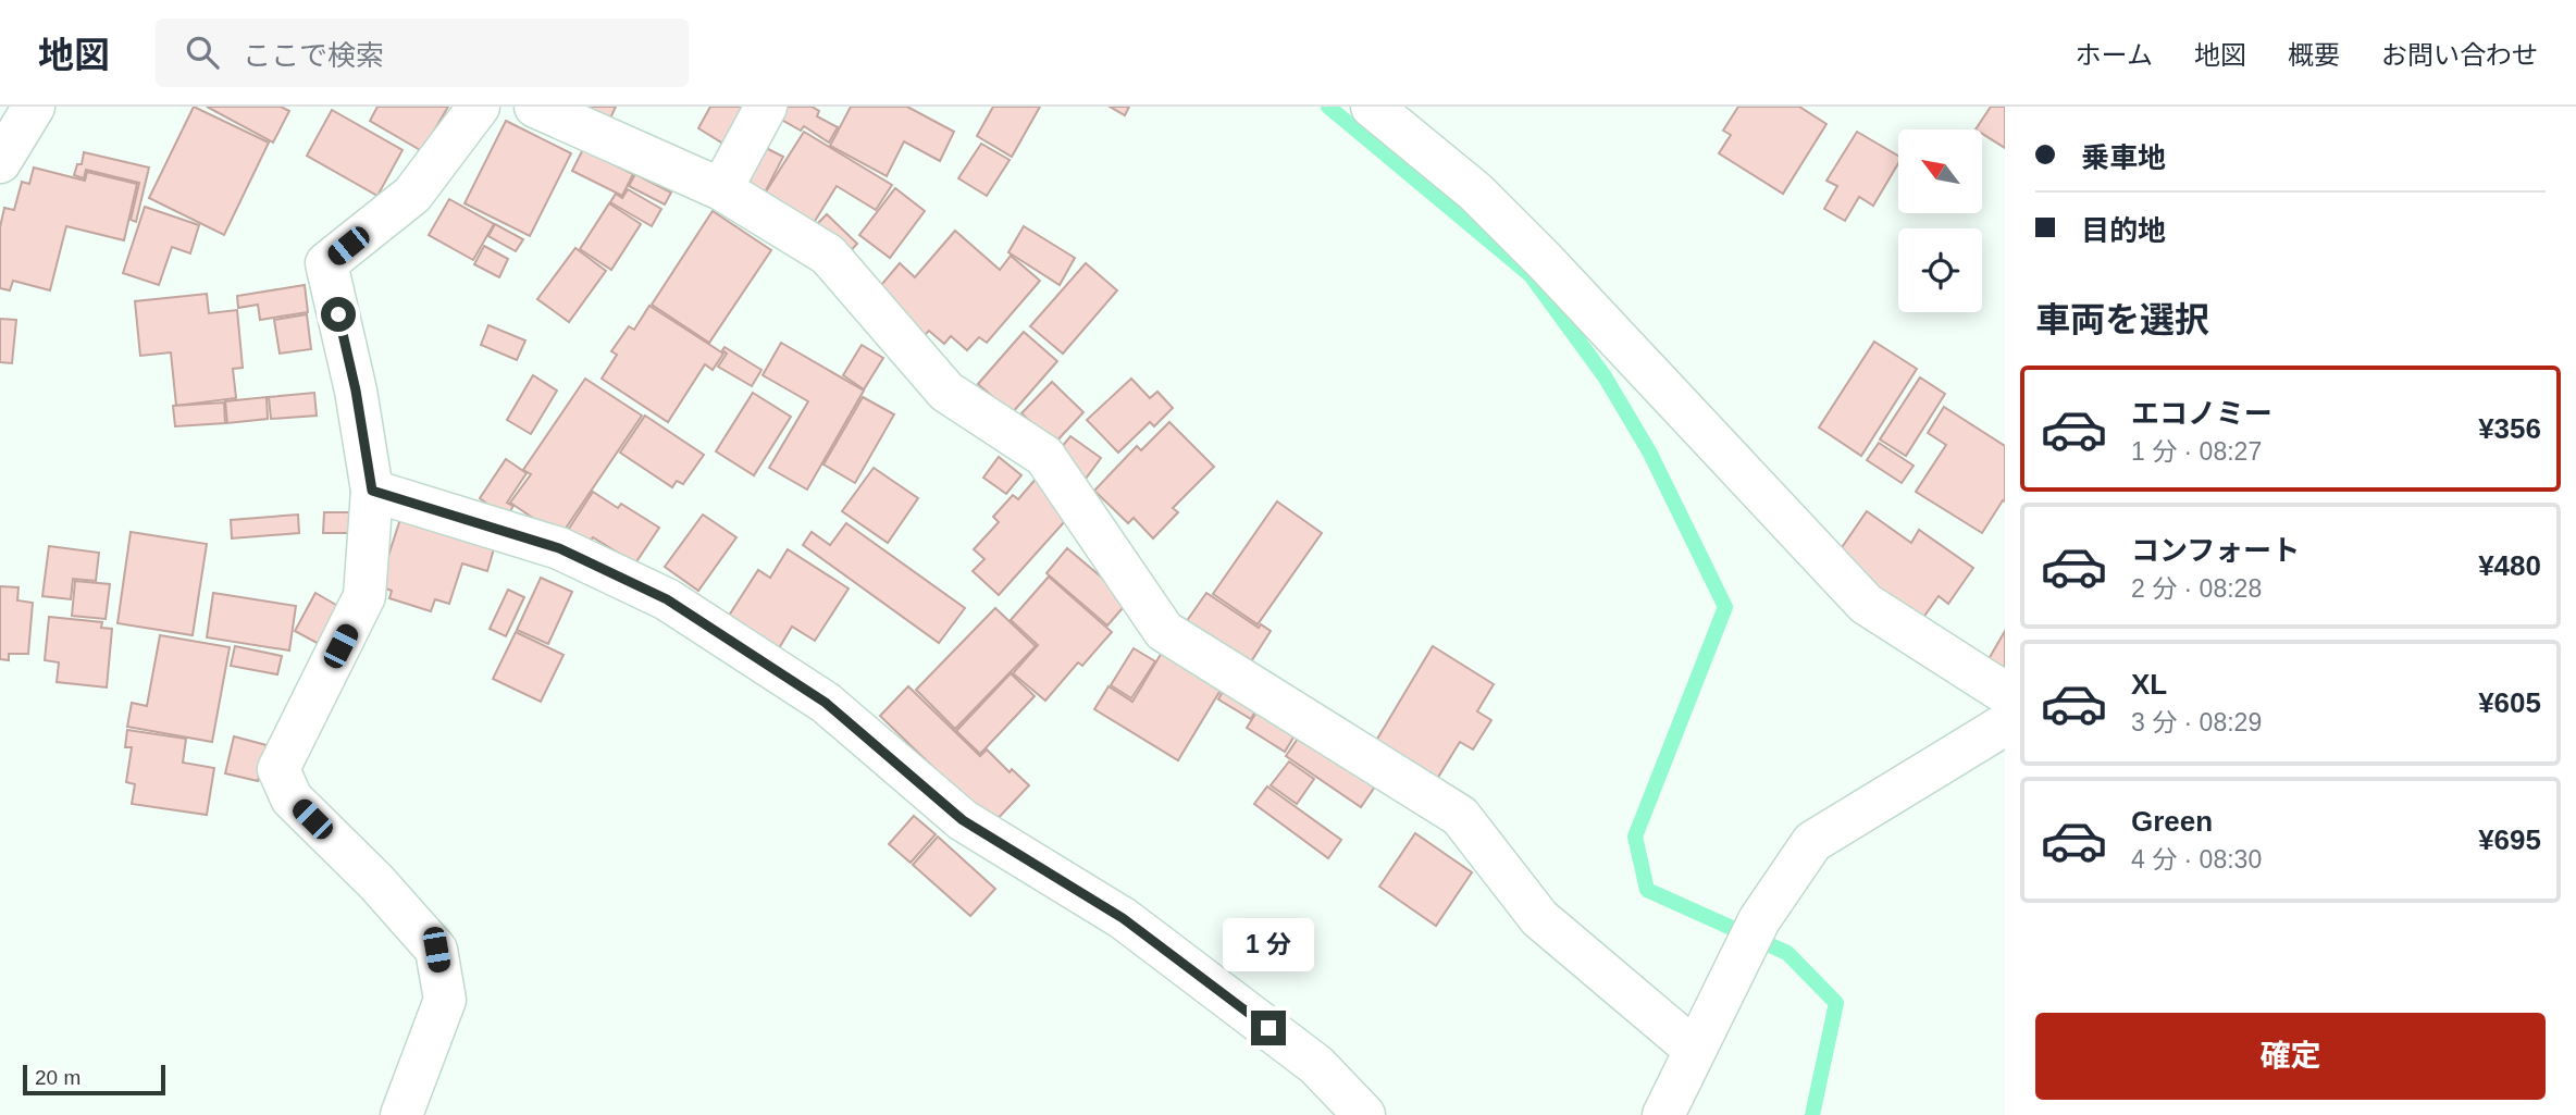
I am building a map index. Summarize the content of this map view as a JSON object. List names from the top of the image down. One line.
{"scale_bar":"20 m","north":"top left","page":{"header":"地図","search":"ここで検索","nav":["ホーム","地図","概要","お問い合わせ"],"banner":["乗車地","目的地"],"heading":"車両を選択","list":[{"name":"エコノミー","note":"1 分 · 08:27","value":"¥356"},{"name":"コンフォート","note":"2 分 · 08:28","value":"¥480"},{"name":"XL","note":"3 分 · 08:29","value":"¥605"},{"name":"Green","note":"4 分 · 08:30","value":"¥695"}],"bubble":"1 分","buttons":"確定","scale":"20 m"}}
